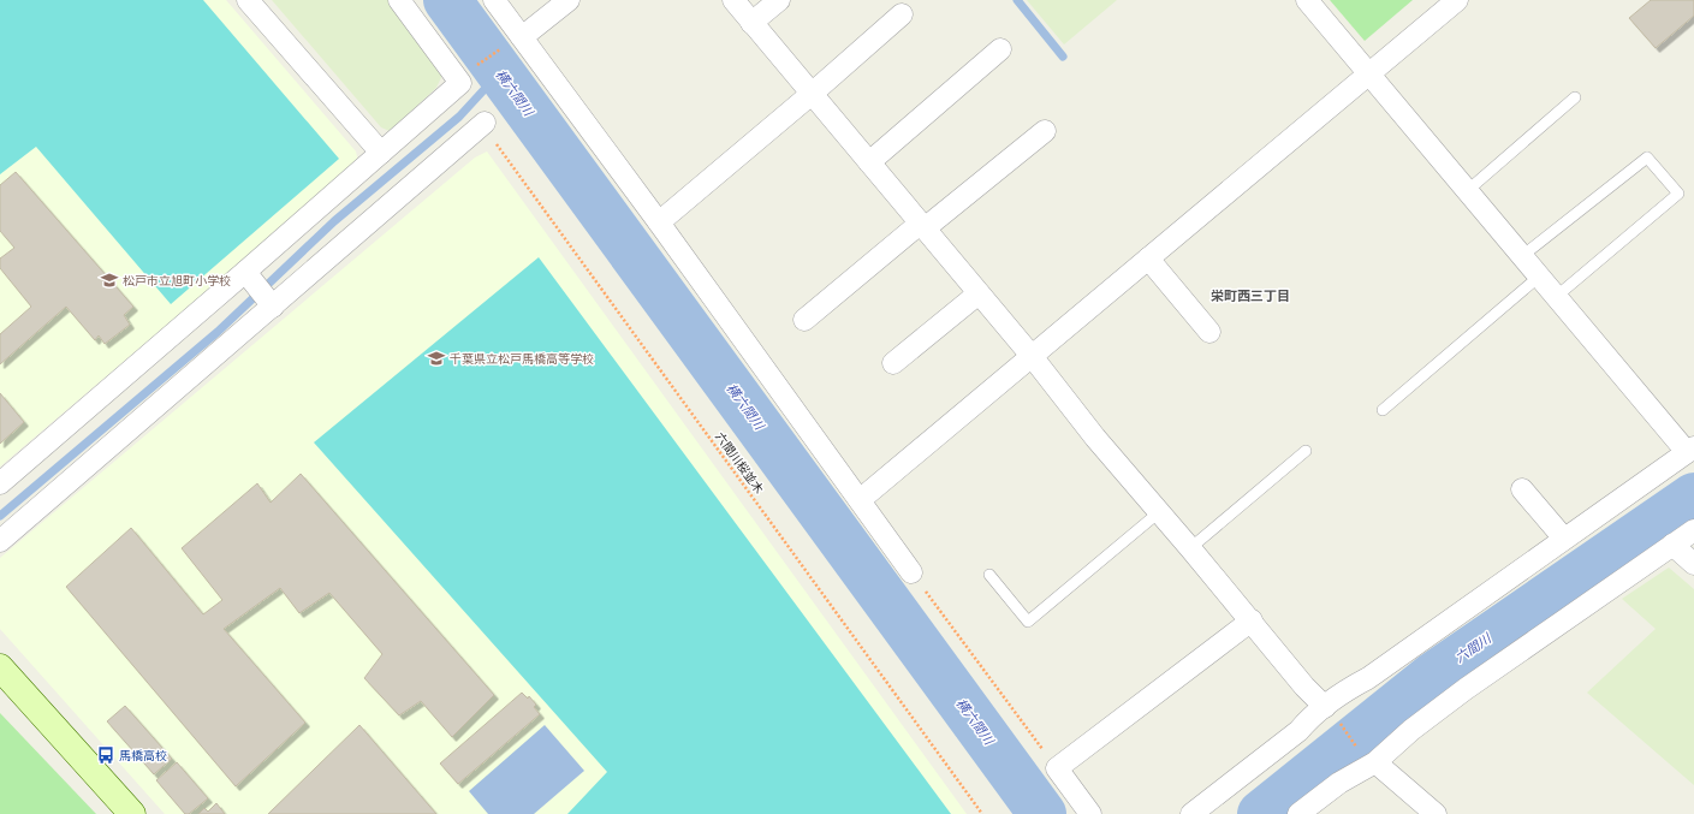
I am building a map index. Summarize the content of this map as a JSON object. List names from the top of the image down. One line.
{"streets":{"path":["六間川桜並木"]},"districts":["栄町西三丁目"],"water":["横六間川","六間川"],"places":{"school or university":["松戸市立旭町小学校","千葉県立松戸馬橋高等学校"],"bus stop":["馬橋高校"]}}
